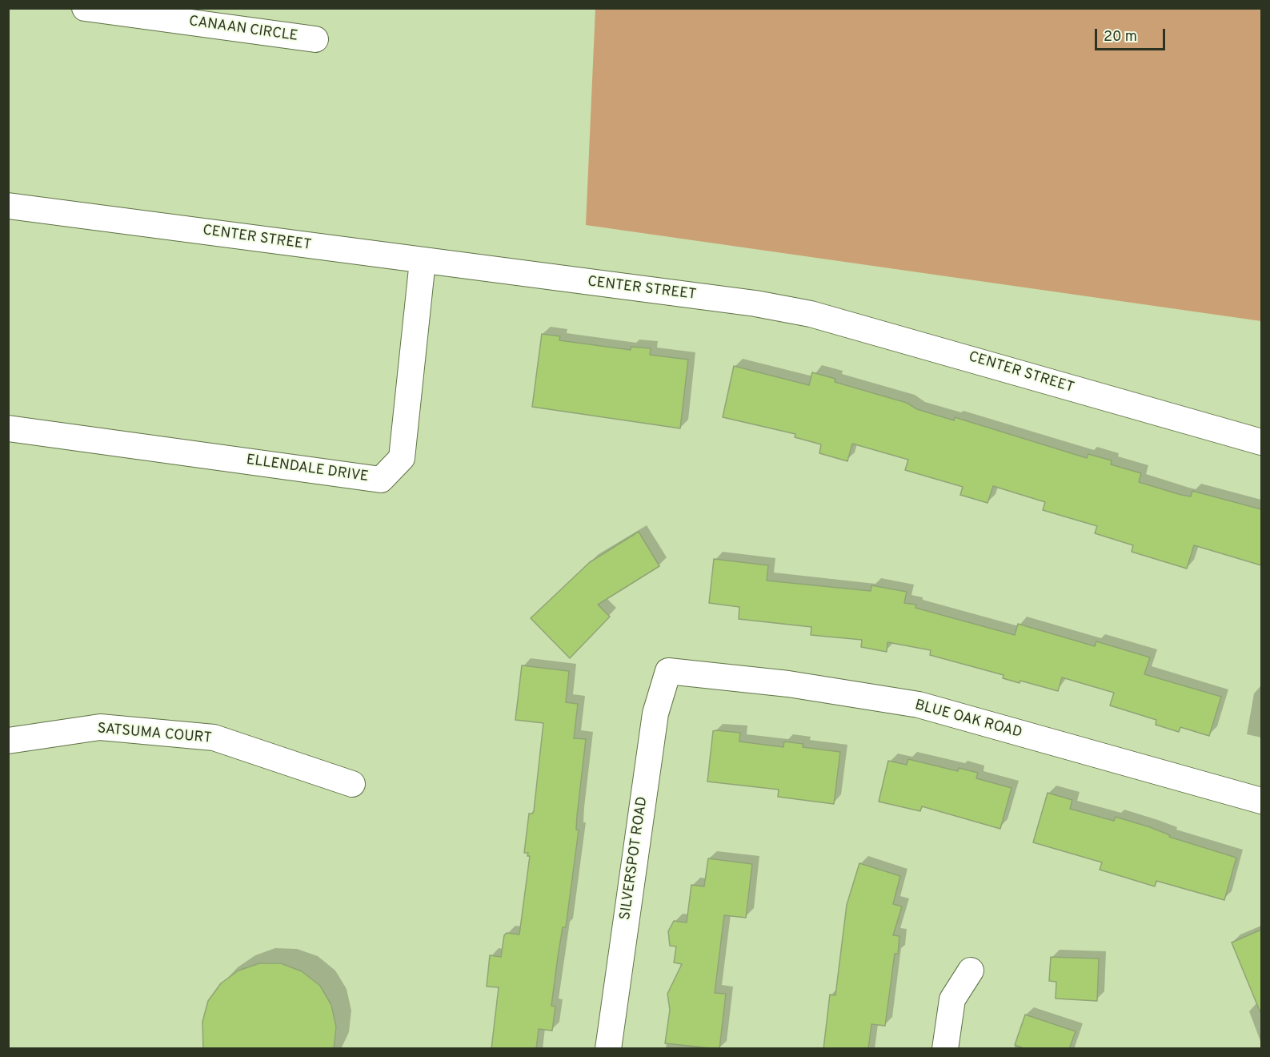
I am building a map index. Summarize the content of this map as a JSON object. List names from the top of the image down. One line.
{"streets":{"street":["CANAAN CIRCLE","CENTER STREET","ELLENDALE DRIVE","BLUE OAK ROAD","SATSUMA COURT","SILVERSPOT ROAD"]},"crossings":[["CENTER STREET","ELLENDALE DRIVE"],["BLUE OAK ROAD","SILVERSPOT ROAD"]],"scale_bar":"20 m"}
